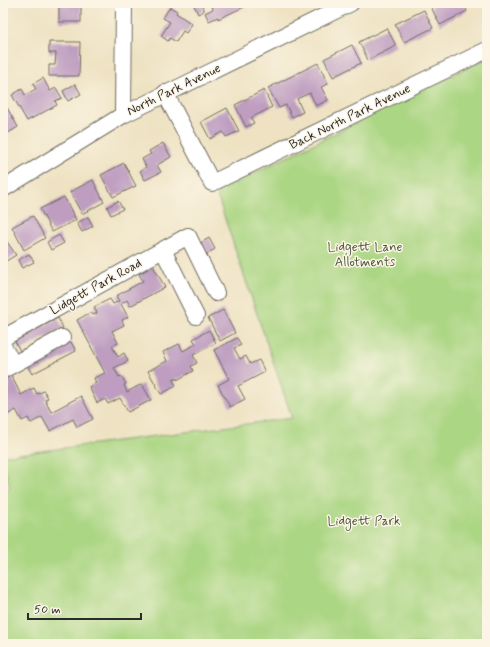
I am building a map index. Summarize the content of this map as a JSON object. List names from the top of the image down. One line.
{"streets":{"street":["North Park Avenue","Back North Park Avenue","Lidgett Park Road"]},"crossings":[["North Park Avenue","Back North Park Avenue"]],"parks":["Lidgett Lane Allotments","Lidgett Park"],"scale_bar":"50 m"}
